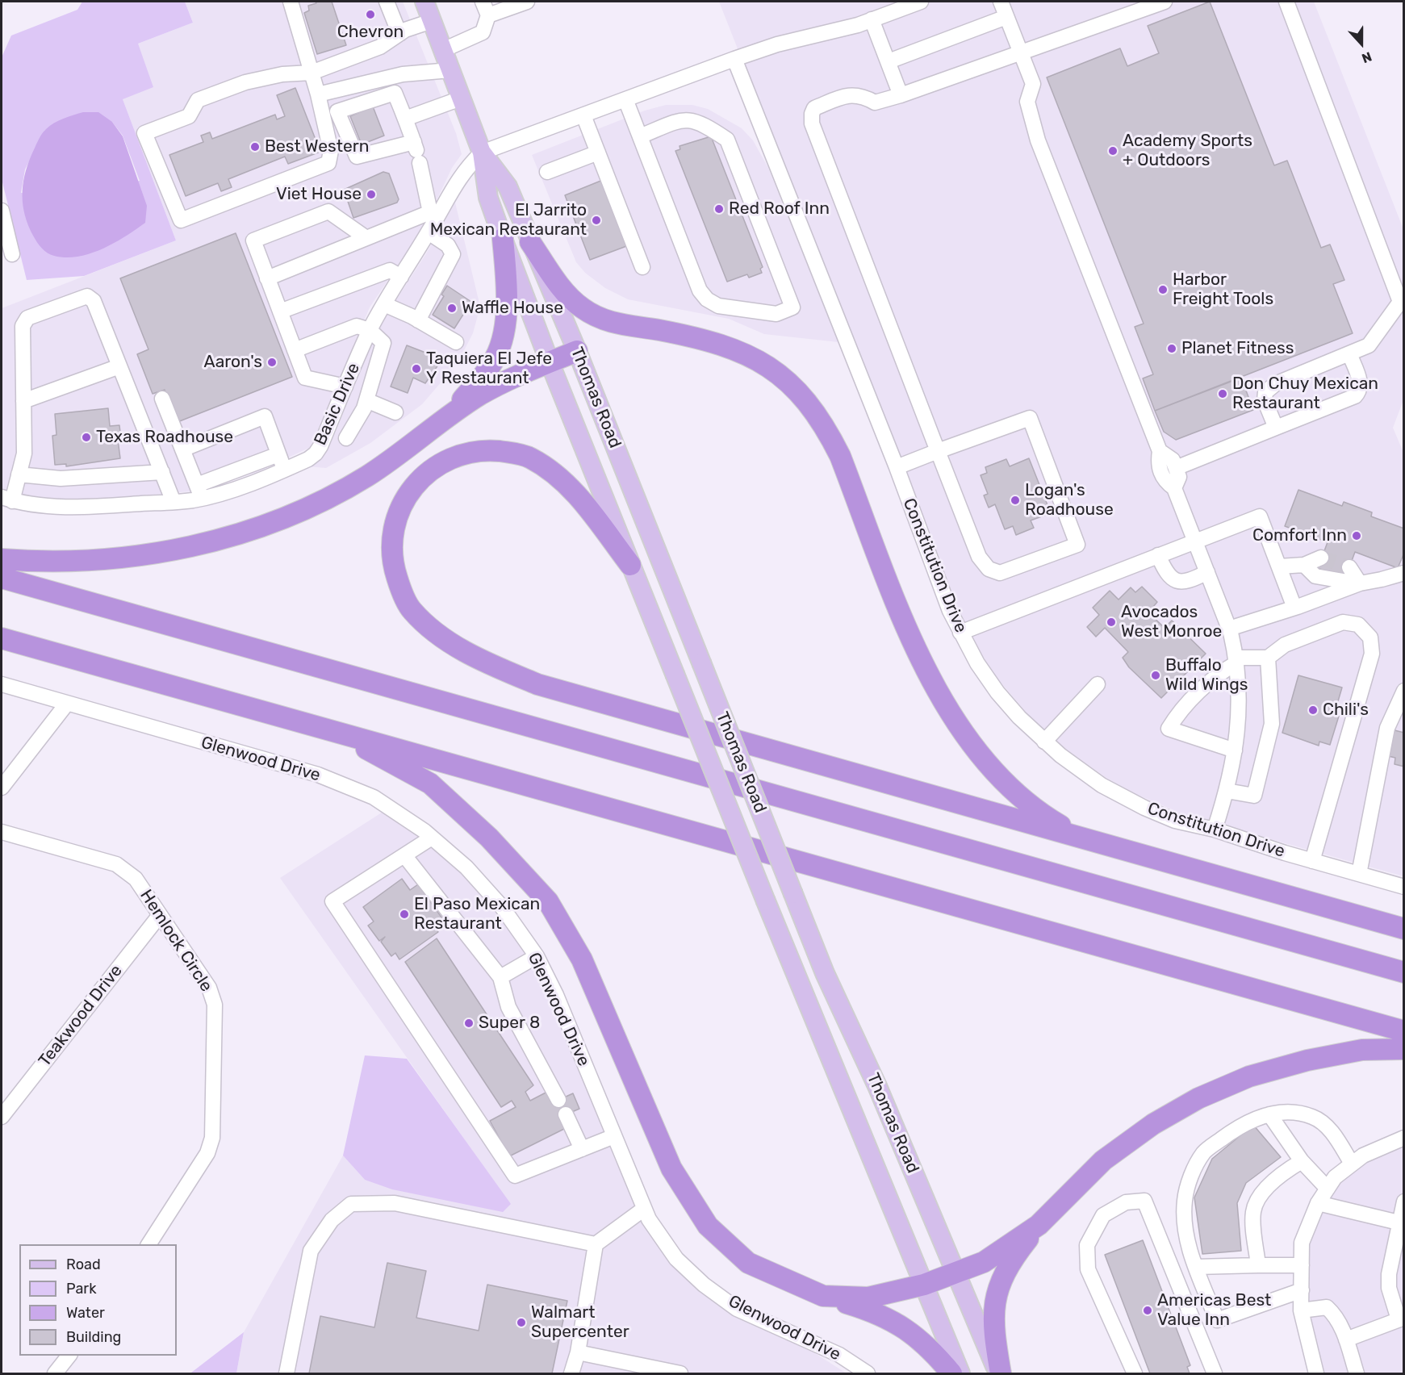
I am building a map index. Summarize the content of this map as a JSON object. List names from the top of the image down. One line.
{"streets":{"main road":["Thomas Road"],"street":["Basic Drive","Constitution Drive","Glenwood Drive","Hemlock Circle","Teakwood Drive"]},"crossings":[["Thomas Road","Basic Drive"],["Hemlock Circle","Teakwood Drive"]],"places":["Chevron","Best Western","Academy Sports + Outdoors","Viet House","Red Roof Inn","El Jarrito Mexican Restaurant","Harbor Freight Tools","Waffle House","Planet Fitness","Aaron's","Taquiera El Jefe Y Restaurant","Don Chuy Mexican Restaurant","Texas Roadhouse","Logan's Roadhouse","Comfort Inn","Avocados West Monroe","Buffalo Wild Wings","Chili's","El Paso Mexican Restaurant","Super 8","Americas Best Value Inn","Walmart Supercenter"],"legend":["Road","Park","Water","Building"],"north":"bottom"}
